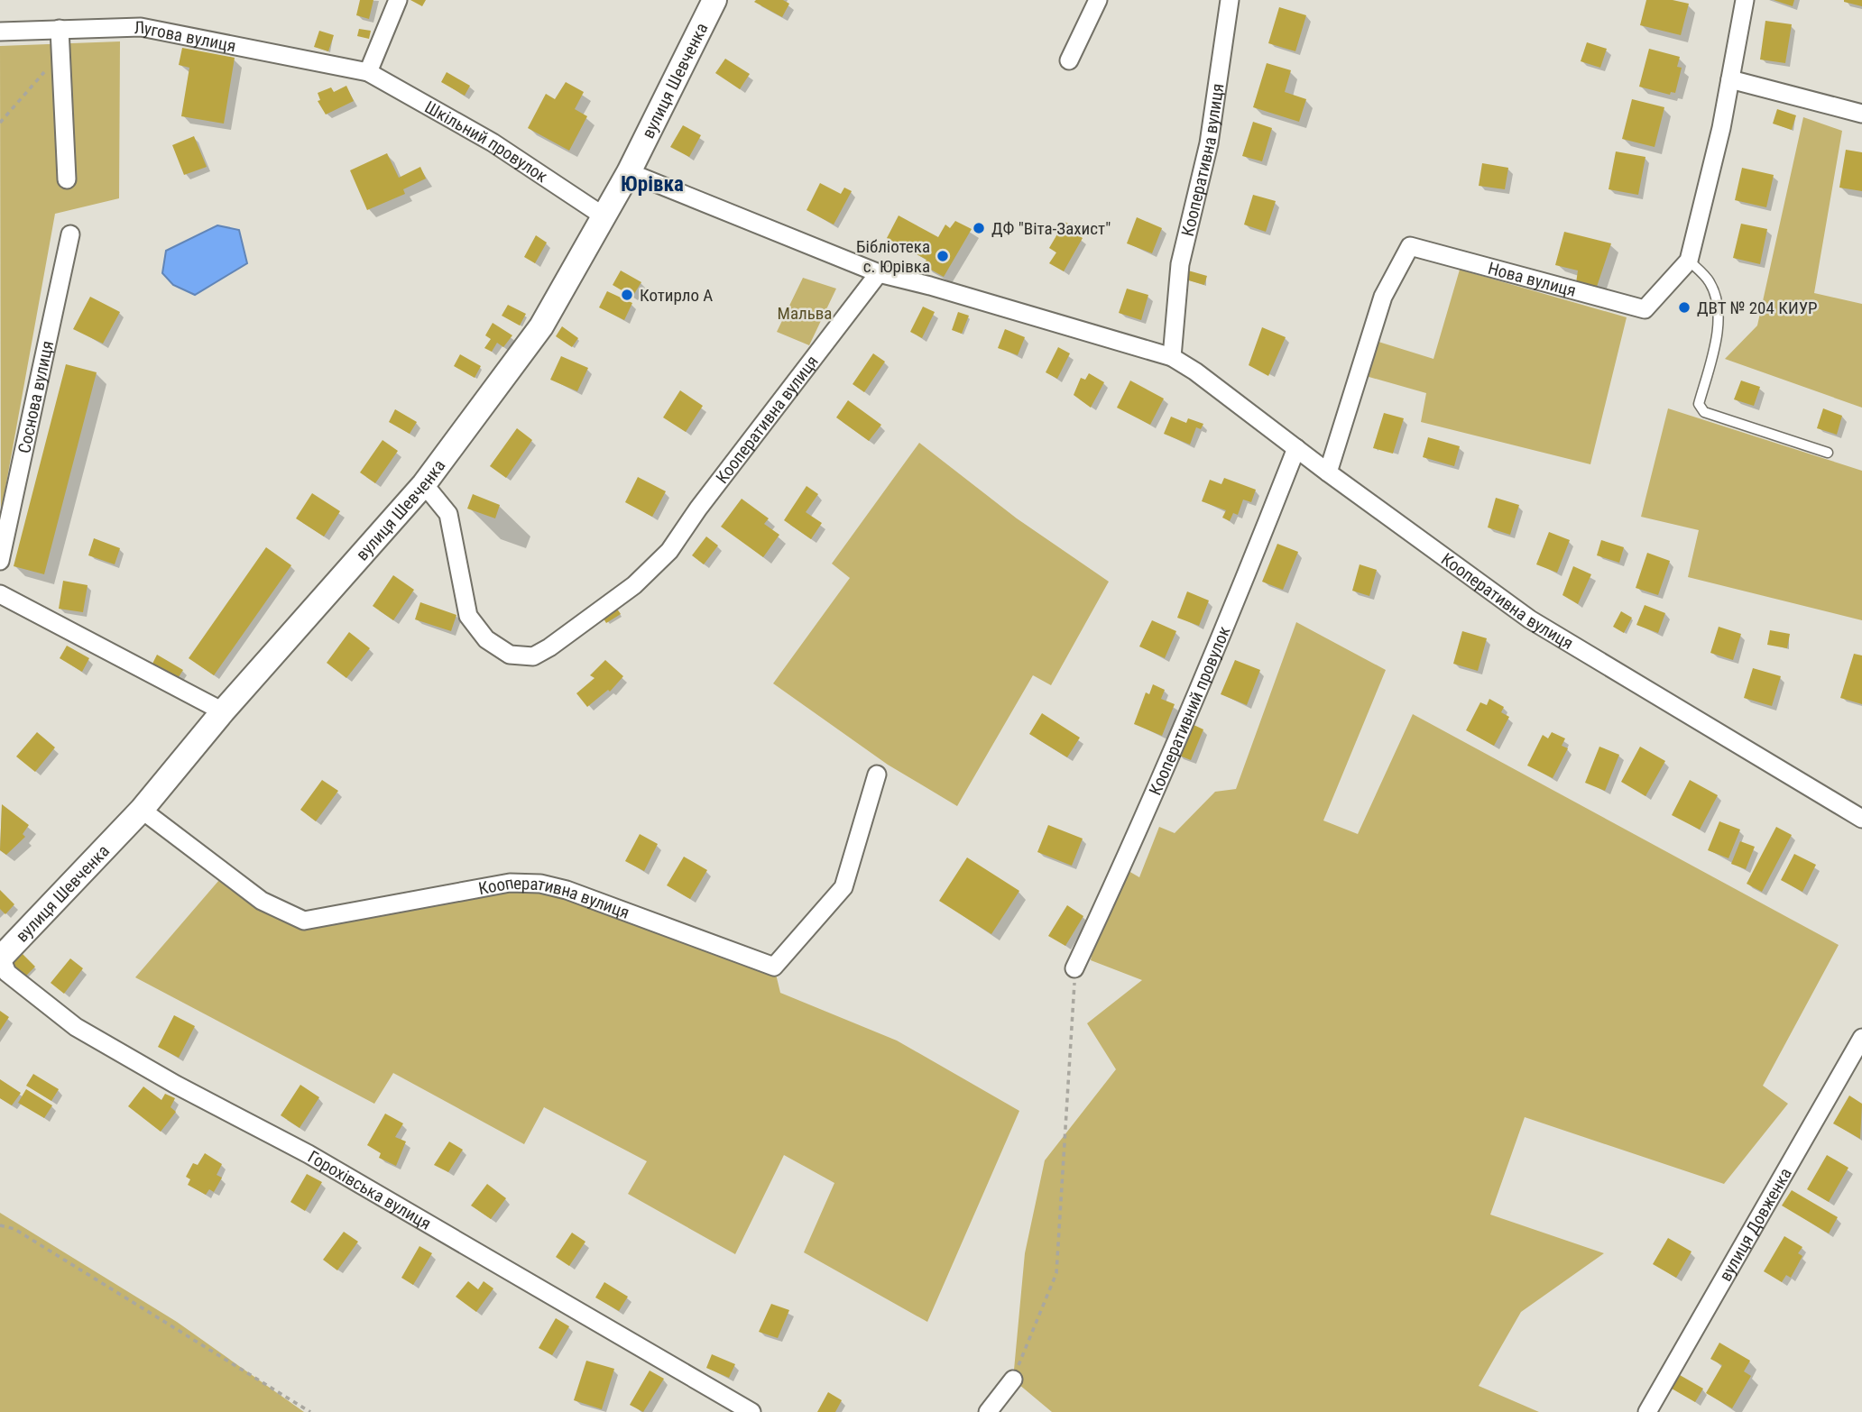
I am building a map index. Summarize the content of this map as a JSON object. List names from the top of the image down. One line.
{"streets":{"street":["Лугова вулиця","вулиця Шевченка","Шкільний провулок","Кооперативна вулиця","Нова вулиця","Соснова вулиця","Кооперативний провулок","Горохівська вулиця","вулиця Довженка"]},"crossings":[["Лугова вулиця","Шкільний провулок"],["вулиця Шевченка","Шкільний провулок"],["вулиця Шевченка","Кооперативна вулиця"],["вулиця Шевченка","Горохівська вулиця"],["Кооперативна вулиця","Нова вулиця"],["Кооперативна вулиця","Кооперативний провулок"]],"districts":["Юрівка"],"parks":["Мальва"],"places":["ДФ \"Віта-Захист\"","Бібліотека с. Юрівка","Котирло А","ДВТ № 204 КИУР"]}
